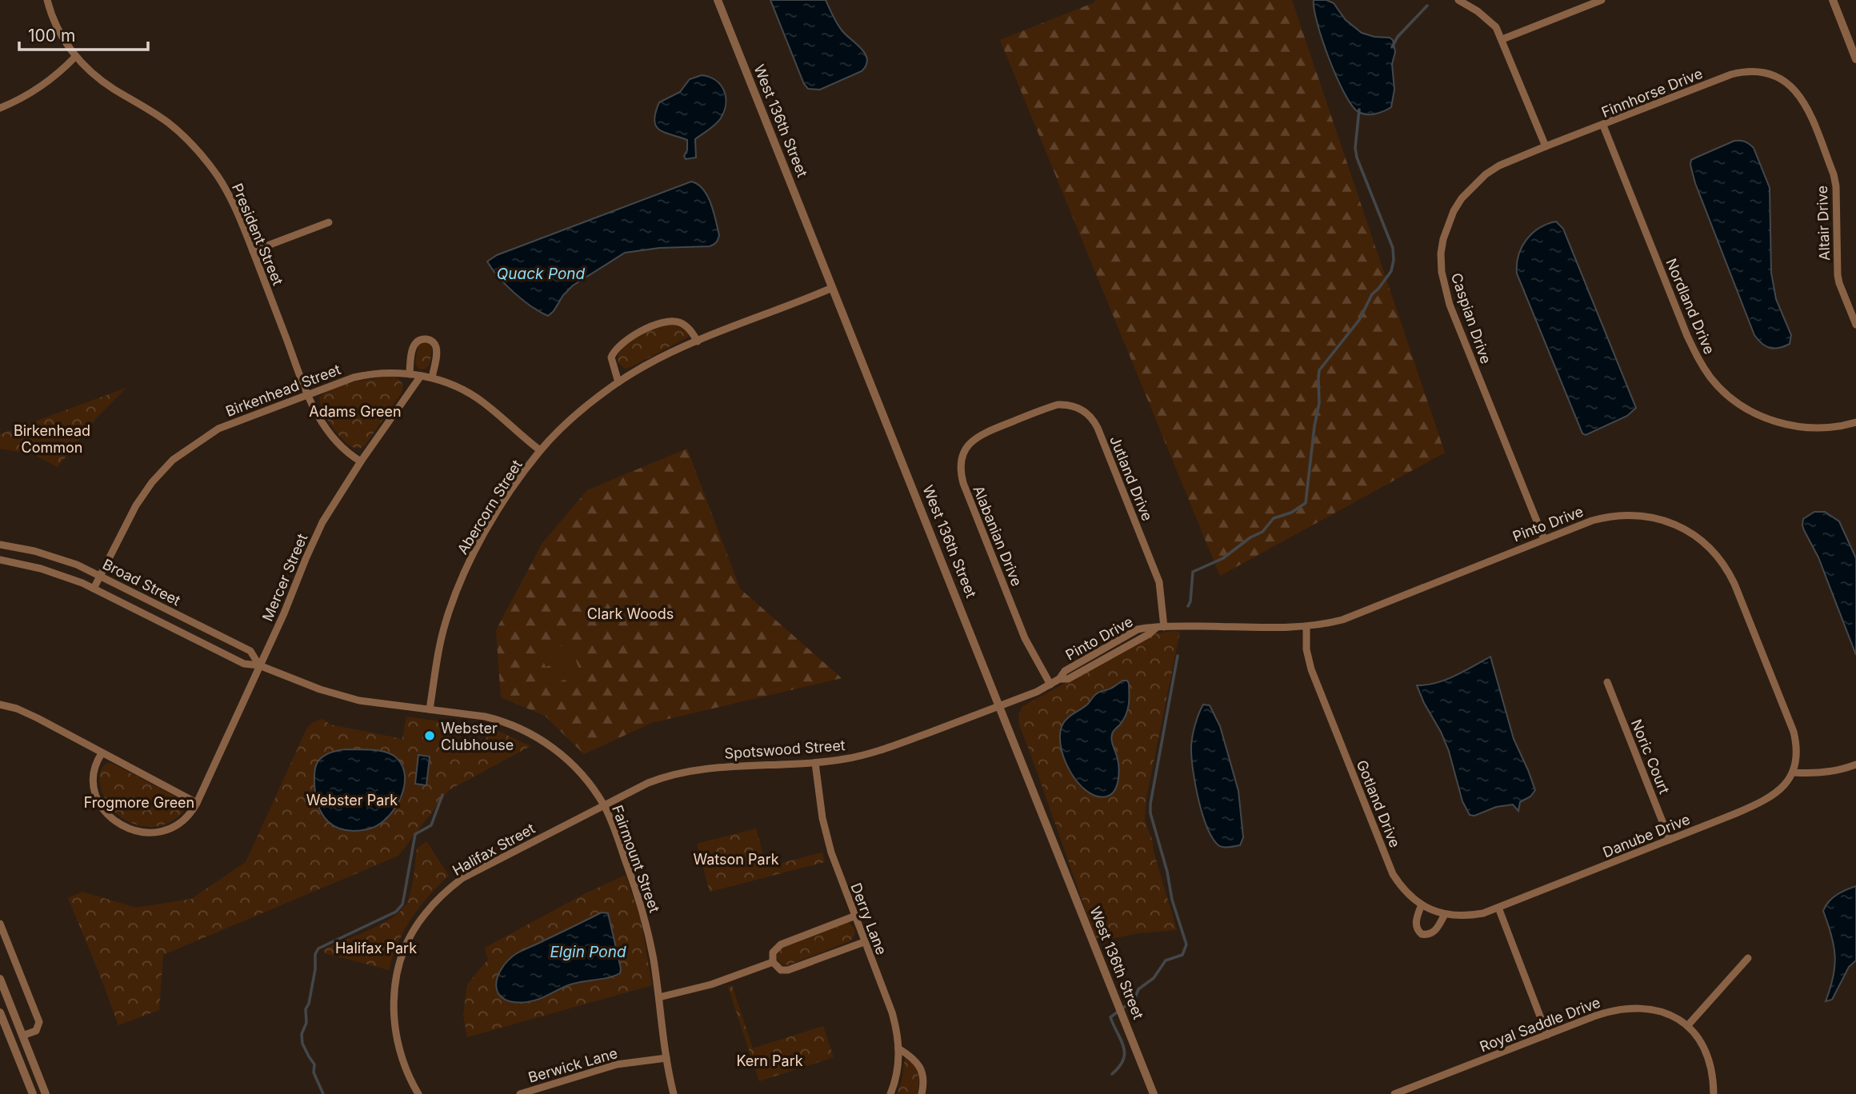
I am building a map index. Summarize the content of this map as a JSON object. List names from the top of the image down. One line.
{"streets":{"street":["Finnhorse Drive","West 136th Street","Altair Drive","President Street","Nordland Drive","Caspian Drive","Birkenhead Street","Jutland Drive","Abercorn Street","Pinto Drive","Alabanian Drive","Mercer Street","Broad Street","Spotswood Street","Noric Court","Gotland Drive","Danube Drive","Halifax Street","Fairmount Street","Derry Lane","Royal Saddle Drive","Berwick Lane"]},"crossings":[["Finnhorse Drive","Altair Drive"],["Finnhorse Drive","Nordland Drive"],["Finnhorse Drive","Caspian Drive"],["West 136th Street","Abercorn Street"],["West 136th Street","Pinto Drive"],["West 136th Street","Spotswood Street"],["President Street","Birkenhead Street"],["President Street","Mercer Street"],["Caspian Drive","Pinto Drive"],["Birkenhead Street","Abercorn Street"],["Birkenhead Street","Mercer Street"],["Birkenhead Street","Broad Street"],["Jutland Drive","Pinto Drive"],["Jutland Drive","Alabanian Drive"],["Abercorn Street","Broad Street"],["Abercorn Street","Fairmount Street"],["Pinto Drive","Alabanian Drive"],["Pinto Drive","Spotswood Street"],["Pinto Drive","Gotland Drive"],["Pinto Drive","Danube Drive"],["Mercer Street","Broad Street"],["Broad Street","Fairmount Street"],["Spotswood Street","Halifax Street"],["Spotswood Street","Fairmount Street"],["Spotswood Street","Derry Lane"],["Noric Court","Danube Drive"],["Gotland Drive","Danube Drive"],["Halifax Street","Fairmount Street"],["Fairmount Street","Berwick Lane"]],"water":["Quack Pond","Elgin Pond"],"parks":["Adams Green","Birkenhead Common","Clark Woods","Webster Park","Frogmore Green","Watson Park","Halifax Park","Kern Park"],"places":["Webster Clubhouse"],"scale_bar":"100 m"}
